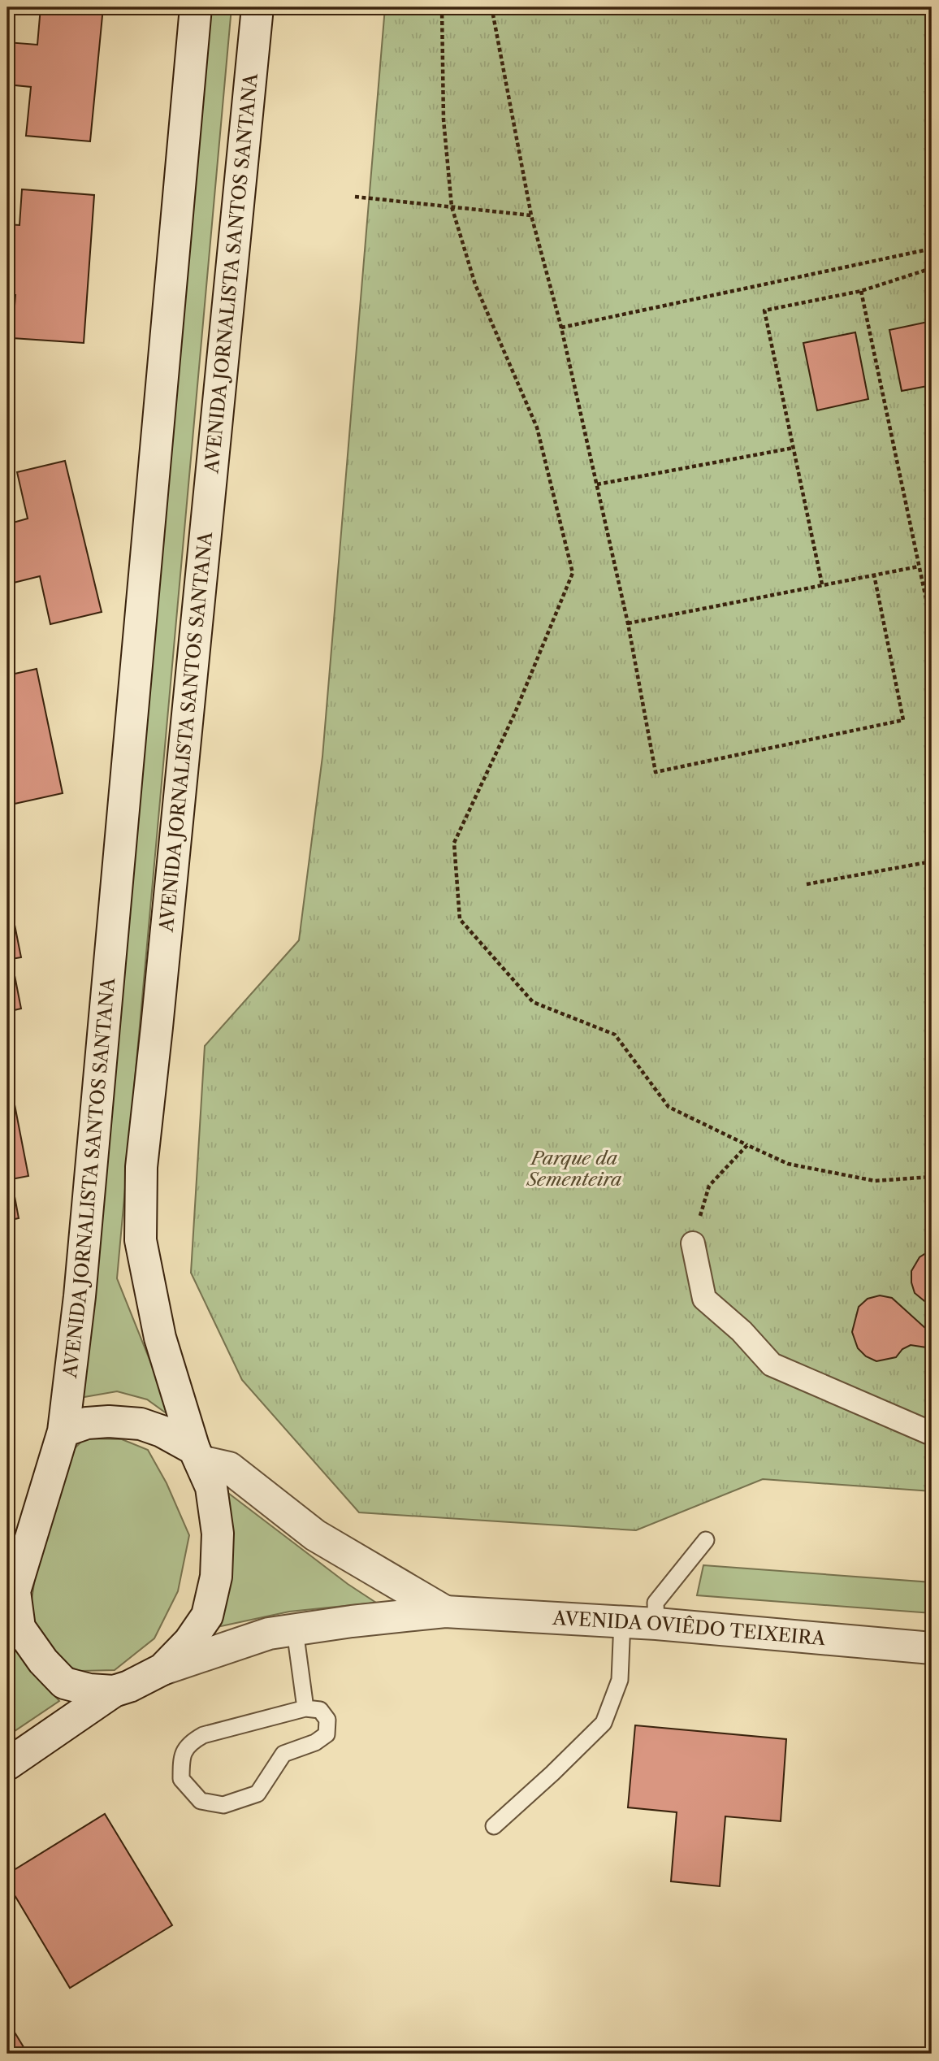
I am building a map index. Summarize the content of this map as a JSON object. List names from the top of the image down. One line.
{"streets":{"main road":["AVENIDA JORNALISTA SANTOS SANTANA","AVENIDA OVIÊDO TEIXEIRA"]},"crossings":[["AVENIDA JORNALISTA SANTOS SANTANA","AVENIDA OVIÊDO TEIXEIRA"]],"parks":["Parque da Sementeira"]}
